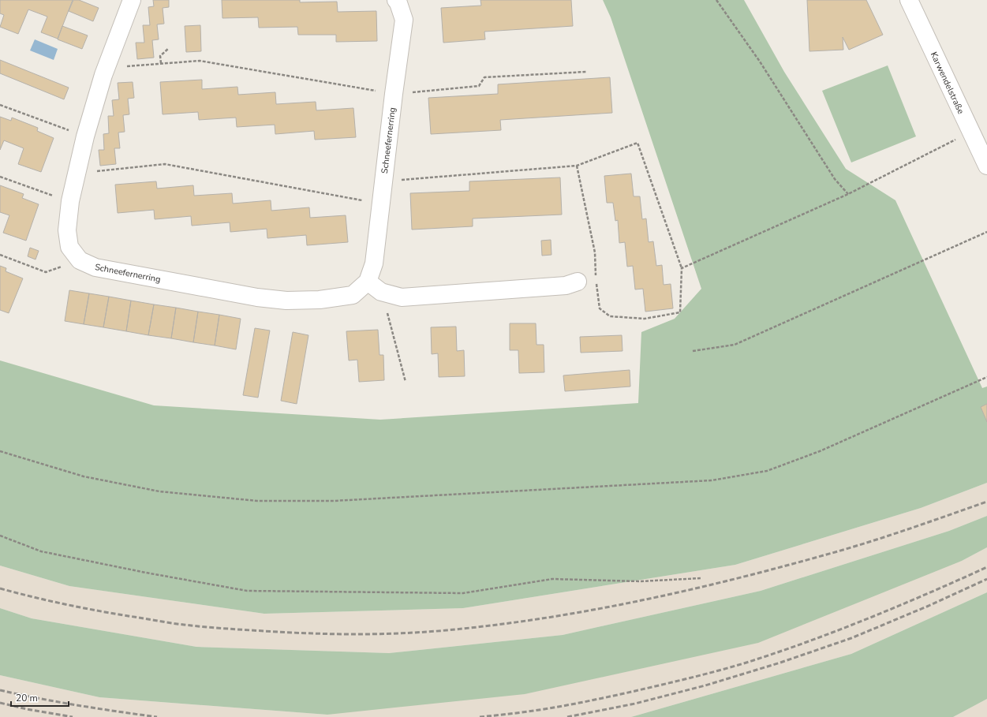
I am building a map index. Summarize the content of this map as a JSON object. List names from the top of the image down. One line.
{"streets":{"street":["Karwendelstraße","Schneefernerring"]},"scale_bar":"20 m"}
